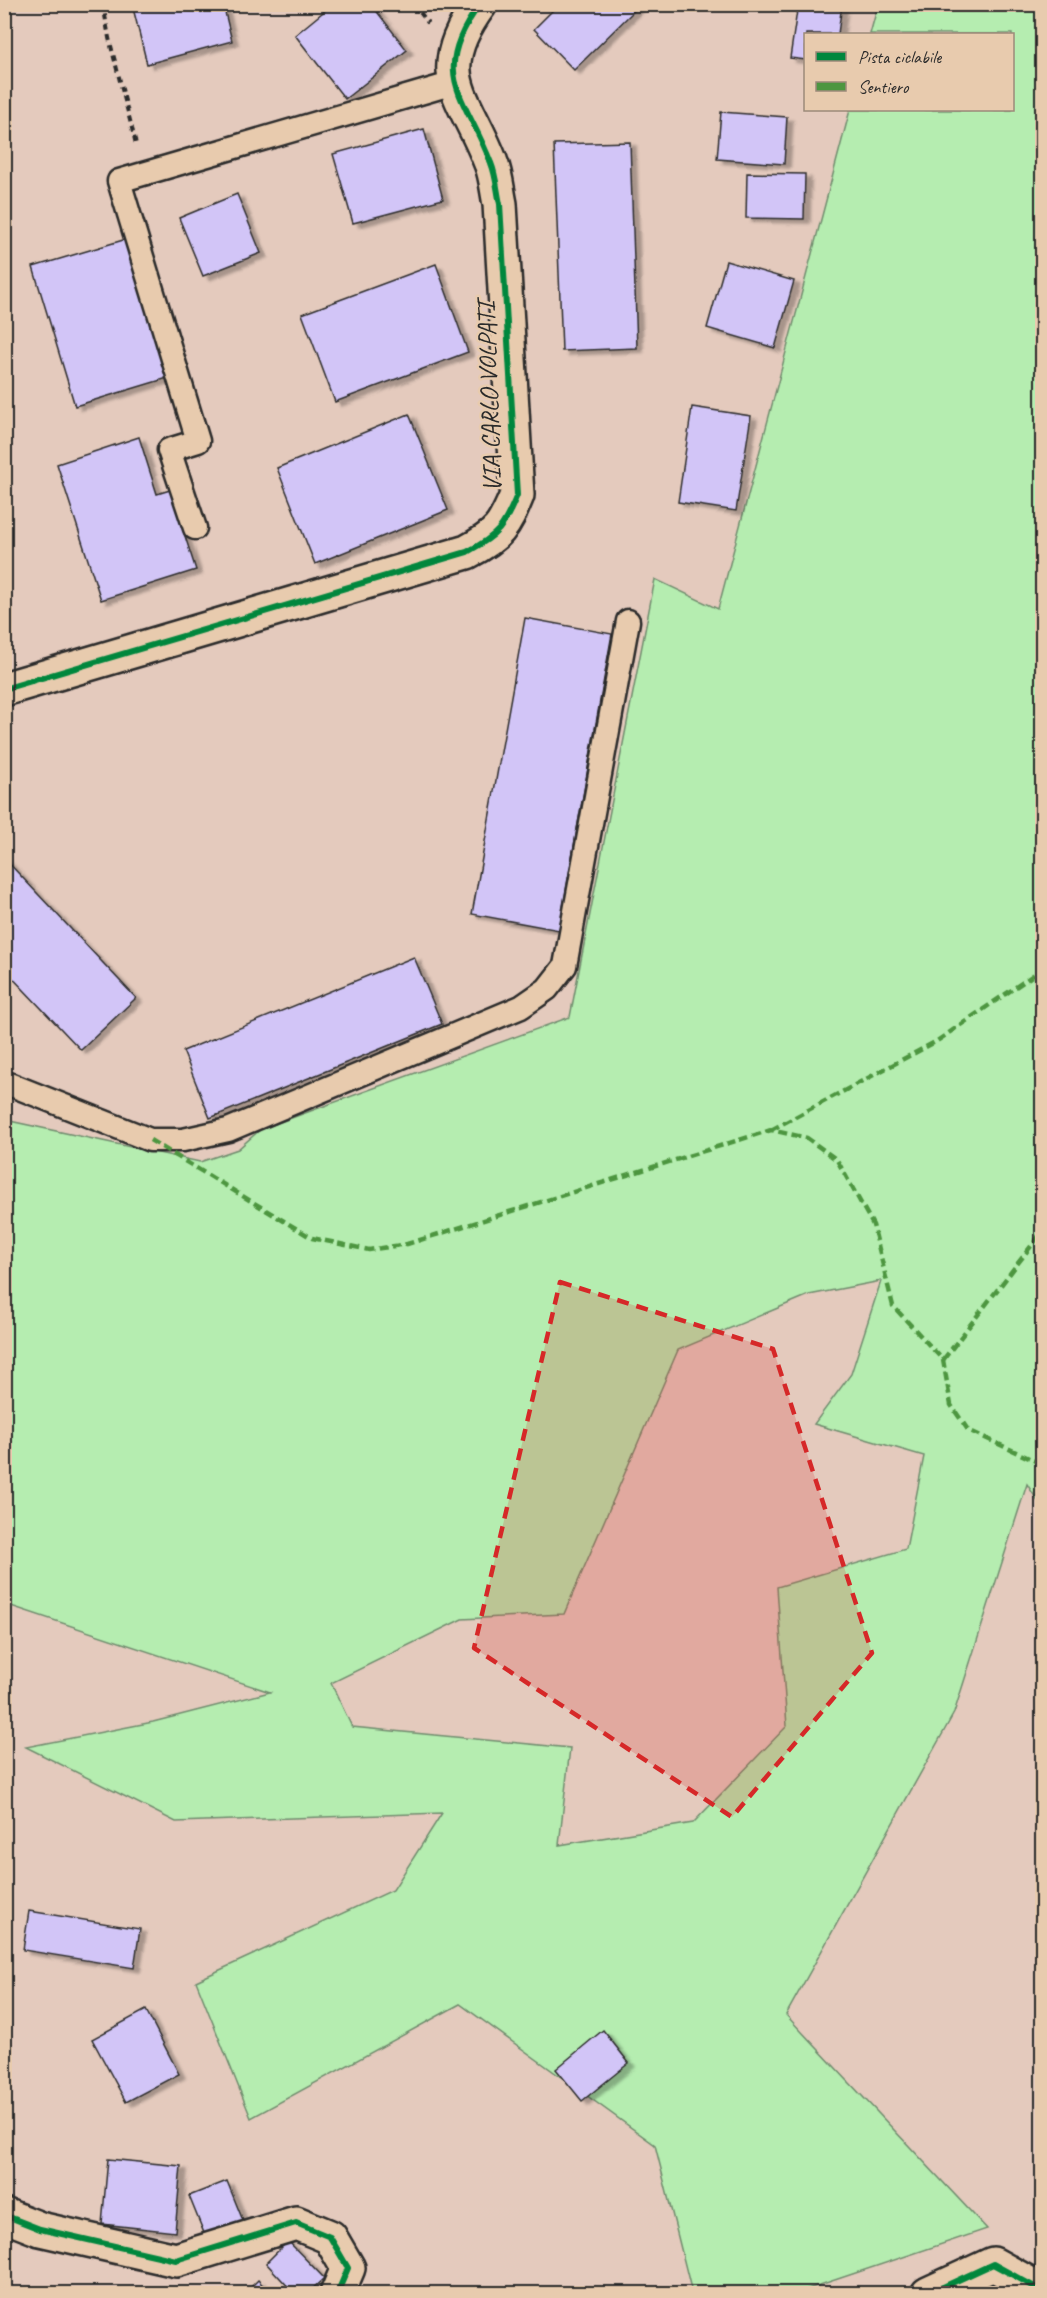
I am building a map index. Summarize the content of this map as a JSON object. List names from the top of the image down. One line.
{"streets":{"street":["VIA CARLO VOLPATI"]},"legend":["Pista ciclabile","Sentiero"]}
